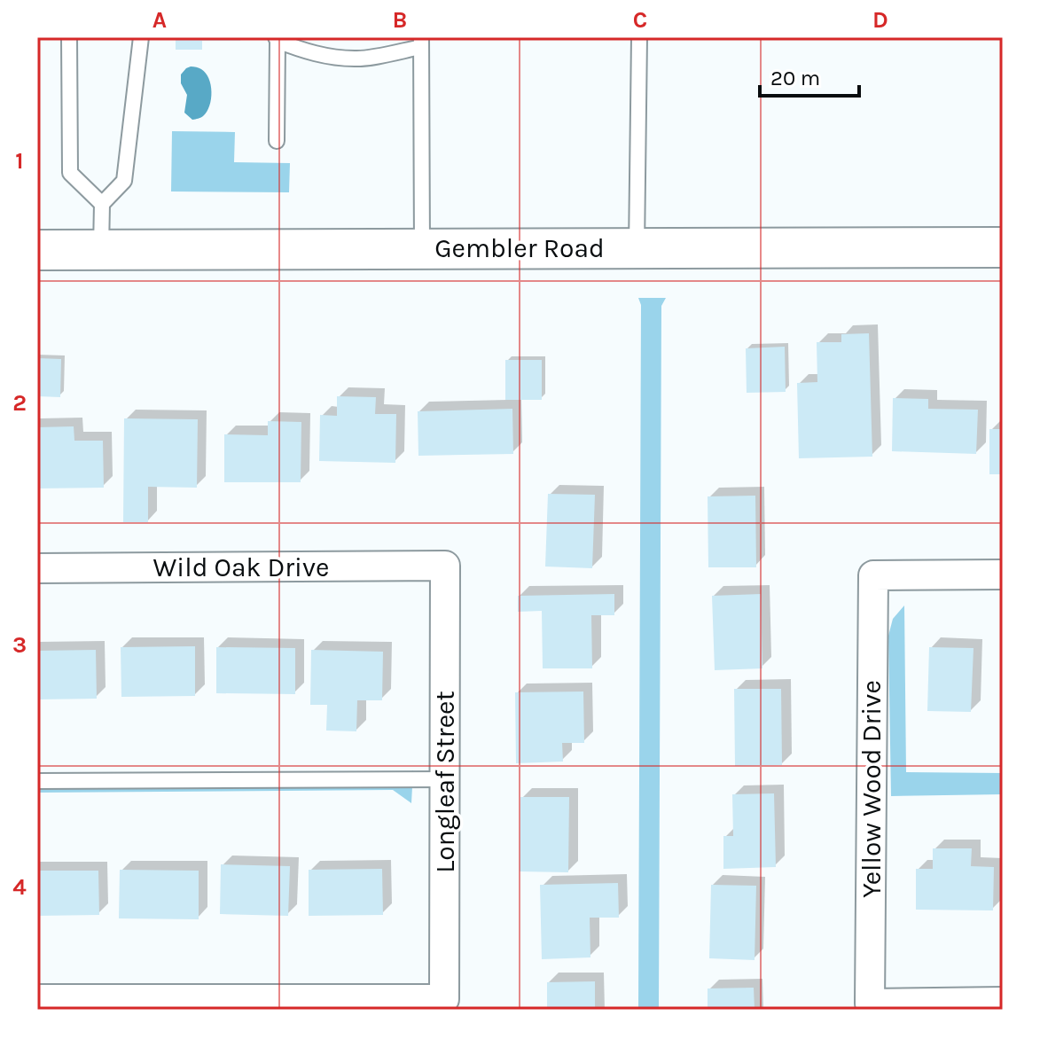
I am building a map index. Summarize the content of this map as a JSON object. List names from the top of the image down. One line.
{"streets":{"main road":["Gembler Road"],"street":["Wild Oak Drive","Longleaf Street","Yellow Wood Drive"]},"crossings":[["Wild Oak Drive","Longleaf Street"]],"scale_bar":"20 m","grid":{"columns":["A","B","C","D"],"rows":["1","2","3","4"]}}
